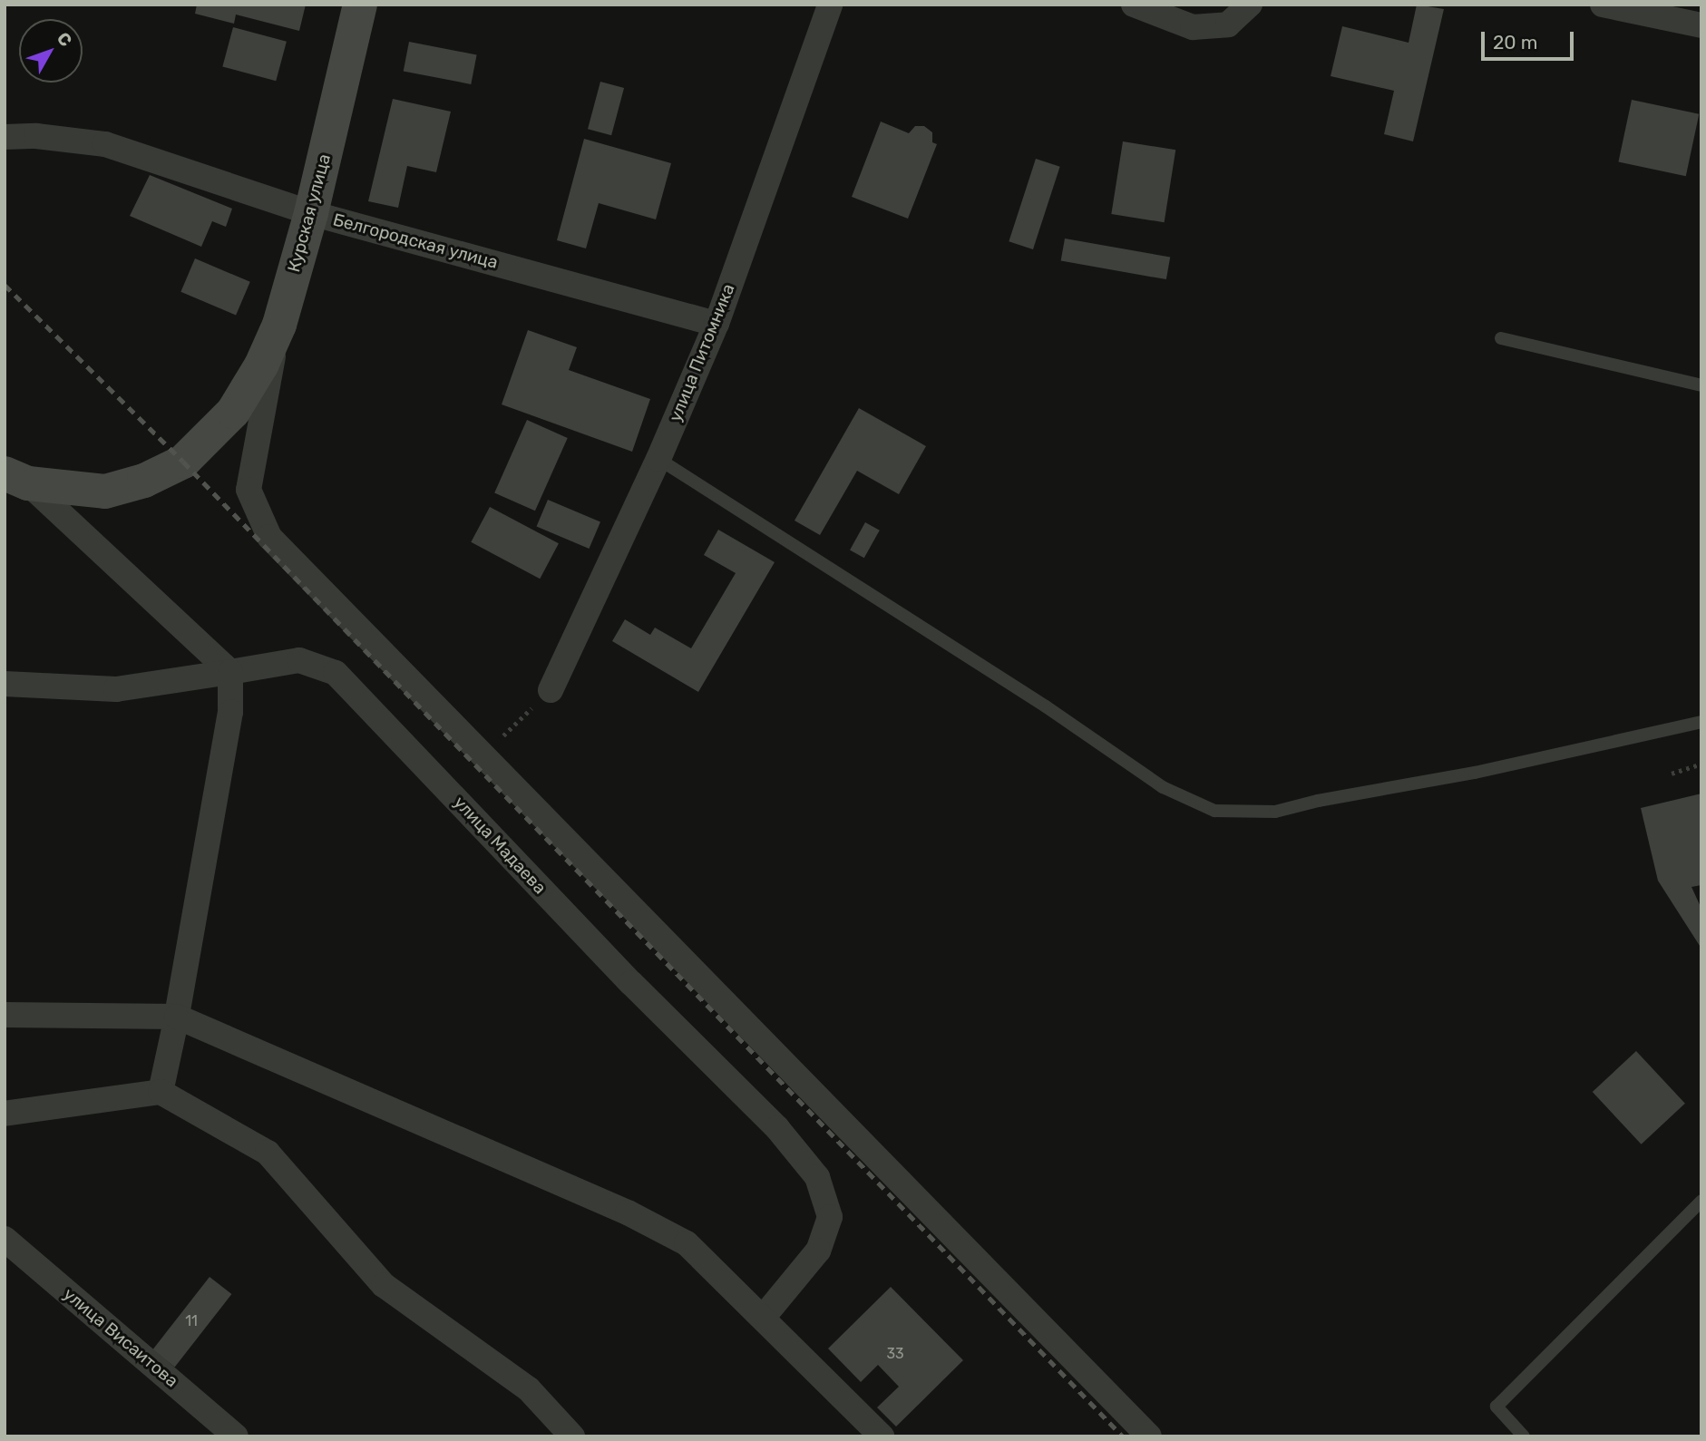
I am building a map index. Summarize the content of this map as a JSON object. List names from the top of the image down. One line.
{"streets":{"street":["Курская улица","Белгородская улица","улица Питомника","улица Мадаева","улица Висаитова"]},"crossings":[["Курская улица","Белгородская улица"],["Белгородская улица","улица Питомника"]],"house_numbers":["11","33"],"scale_bar":"20 m","north":"top right"}
